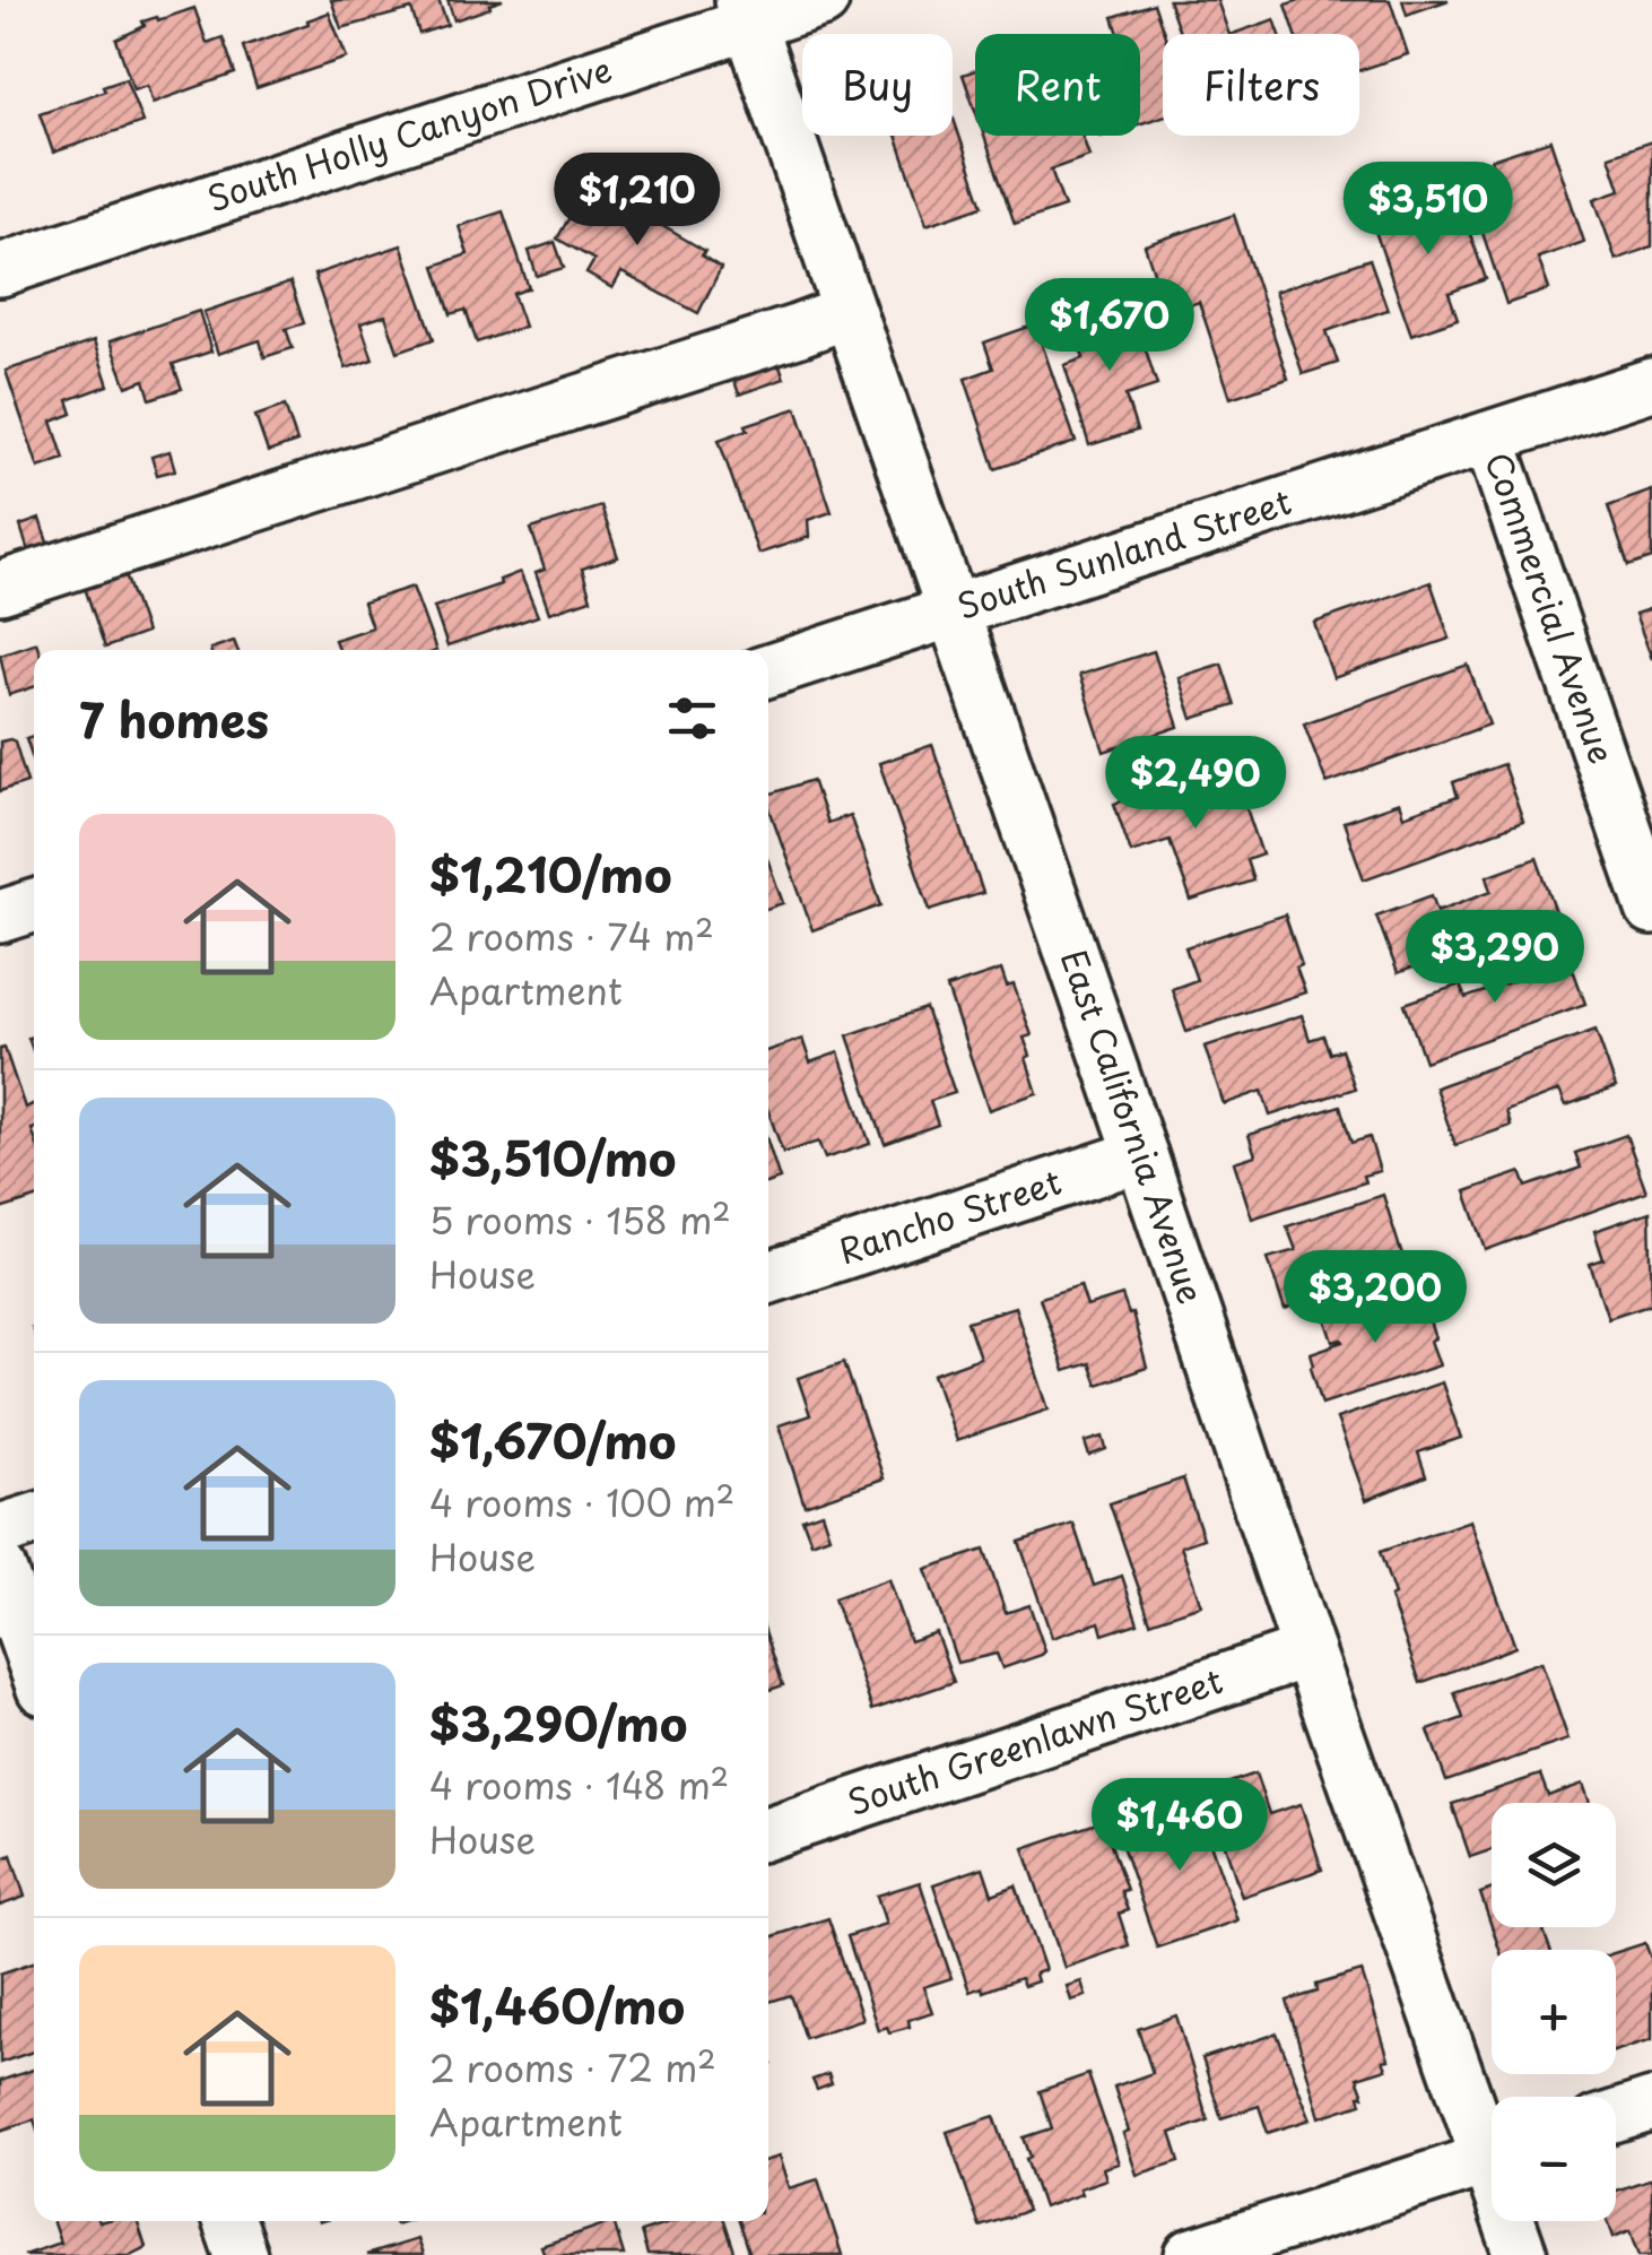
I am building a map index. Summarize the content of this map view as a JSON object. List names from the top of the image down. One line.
{"streets":{"street":["South Holly Canyon Drive","South Sunland Street","Commercial Avenue","East California Avenue","Rancho Street","South Greenlawn Street"]},"crossings":[["South Holly Canyon Drive","East California Avenue"],["South Sunland Street","Commercial Avenue"],["South Sunland Street","East California Avenue"],["East California Avenue","Rancho Street"],["East California Avenue","South Greenlawn Street"]],"page":{"chip":["Buy","Rent","Filters"],"price":["$1,210","$3,510","$1,670","$2,490","$3,290","$3,200","$1,460"],"heading":"7 homes","list":[{"name":"$1,210/mo","note":"2 rooms · 74 m² · Apartment"},{"name":"$3,510/mo","note":"5 rooms · 158 m² · House"},{"name":"$1,670/mo","note":"4 rooms · 100 m² · House"},{"name":"$3,290/mo","note":"4 rooms · 148 m² · House"},{"name":"$1,460/mo","note":"2 rooms · 72 m² · Apartment"}],"map_buttons":["+","−"]}}
